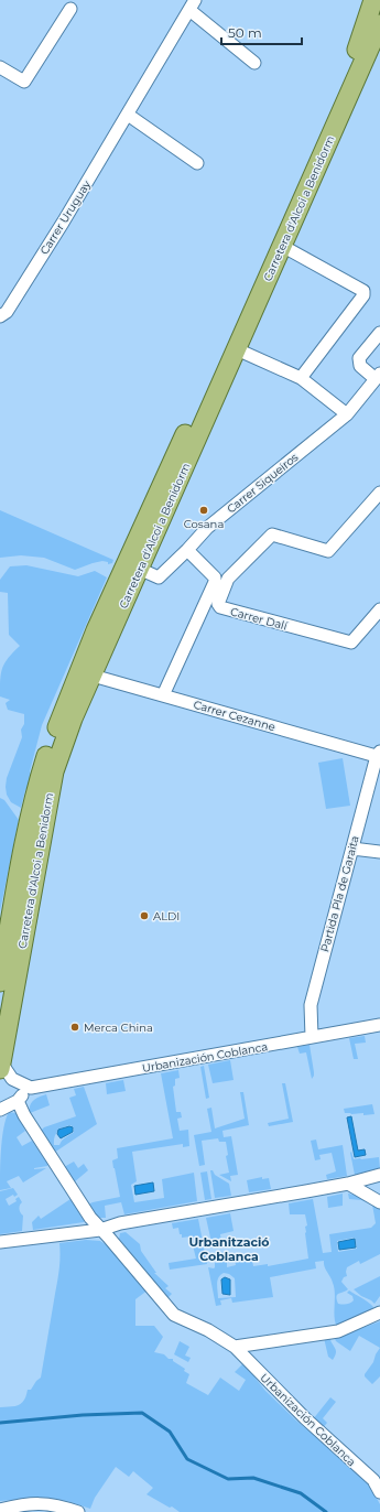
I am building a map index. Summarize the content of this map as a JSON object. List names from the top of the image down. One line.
{"streets":{"main road":["Carretera d'Alcoi a Benidorm"],"street":["Carrer Uruguay","Carrer Siqueiros","Carrer Dalí","Carrer Cezanne","Partida Pla de Garaita","Urbanización Coblanca"]},"crossings":[["Carretera d'Alcoi a Benidorm","Carrer Siqueiros"],["Carretera d'Alcoi a Benidorm","Carrer Cezanne"],["Carrer Cezanne","Partida Pla de Garaita"],["Partida Pla de Garaita","Urbanización Coblanca"]],"districts":["Urbanització Coblanca"],"places":["Cosana","ALDI","Merca China"],"scale_bar":"50 m"}
